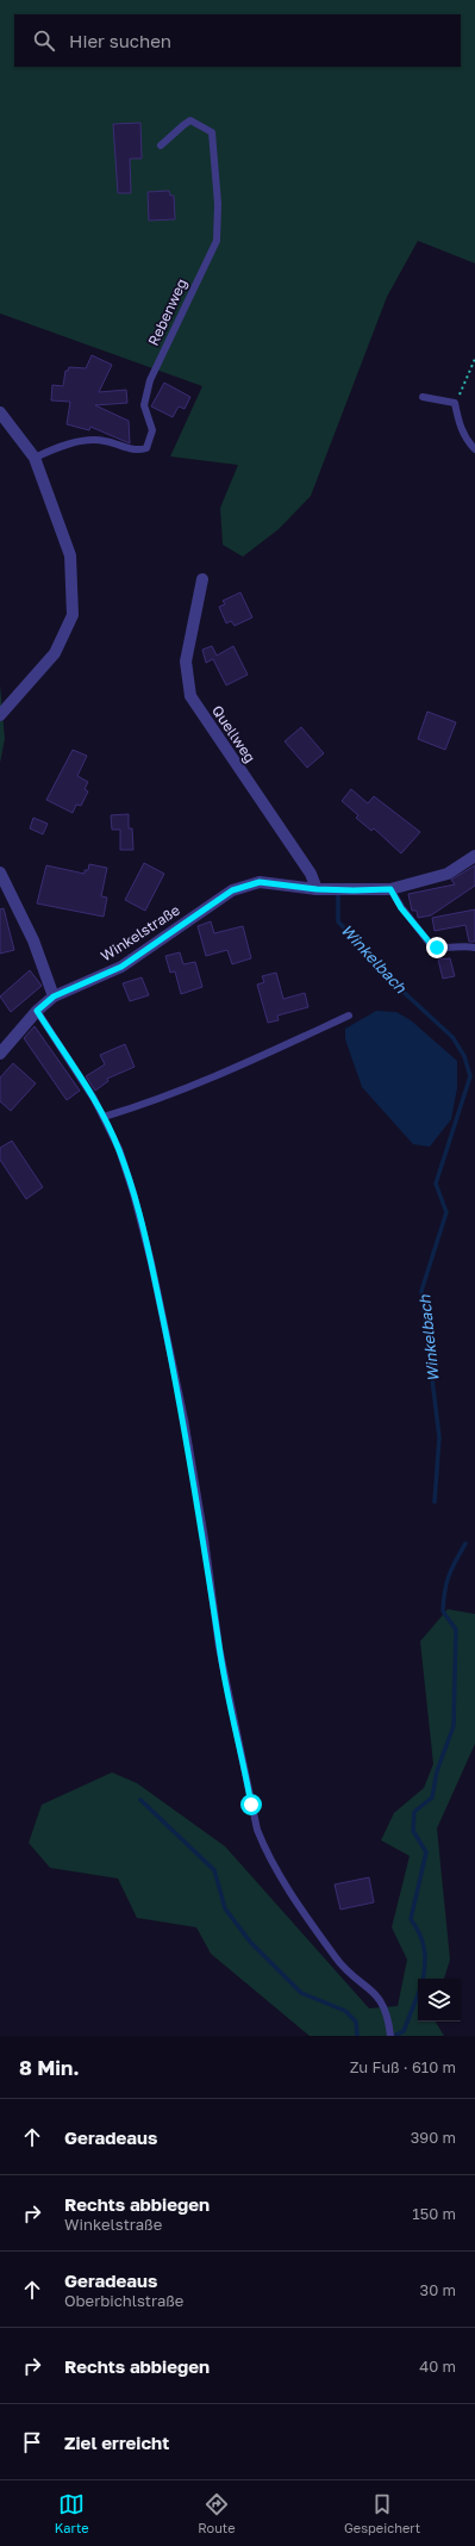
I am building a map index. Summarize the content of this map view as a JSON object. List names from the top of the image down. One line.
{"streets":{"street":["Quellweg","Winkelstraße"],"lane":["Rebenweg"]},"crossings":[["Quellweg","Winkelstraße"]],"water":["Winkelbach"],"page":{"search":"Hier suchen","heading":["8 Min.","Zu Fuß · 610 m"],"list":[["Geradeaus","390 m"],["Rechts abbiegen","Winkelstraße","150 m"],["Geradeaus","Oberbichlstraße","30 m"],["Rechts abbiegen","40 m"],"Ziel erreicht"],"nav":["Karte","Route","Gespeichert"]}}
